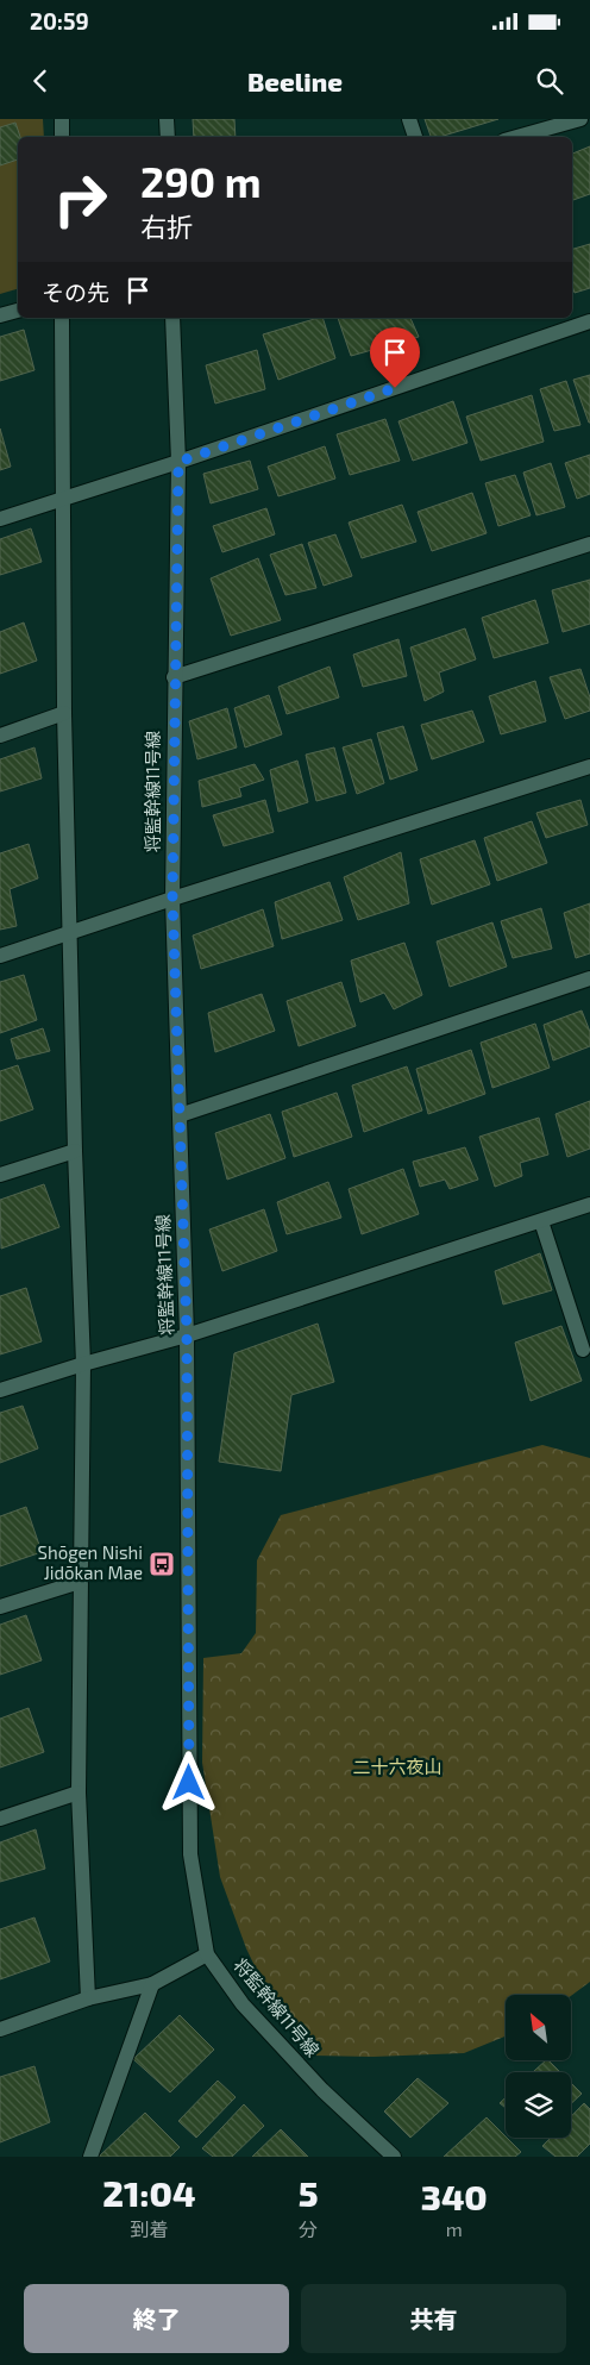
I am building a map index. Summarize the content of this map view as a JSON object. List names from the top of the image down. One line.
{"streets":{"street":["将監幹線11号線"]},"parks":["二十六夜山"],"places":{"bus stop":["Shōgen Nishi Jidōkan Mae"]},"north":"top left","page":{"status":"20:59","header":"Beeline","turn":["290 m","右折"],"then":"その先","eta":["21:04","到着","5","分","340","m"],"buttons":["終了","共有"]}}
